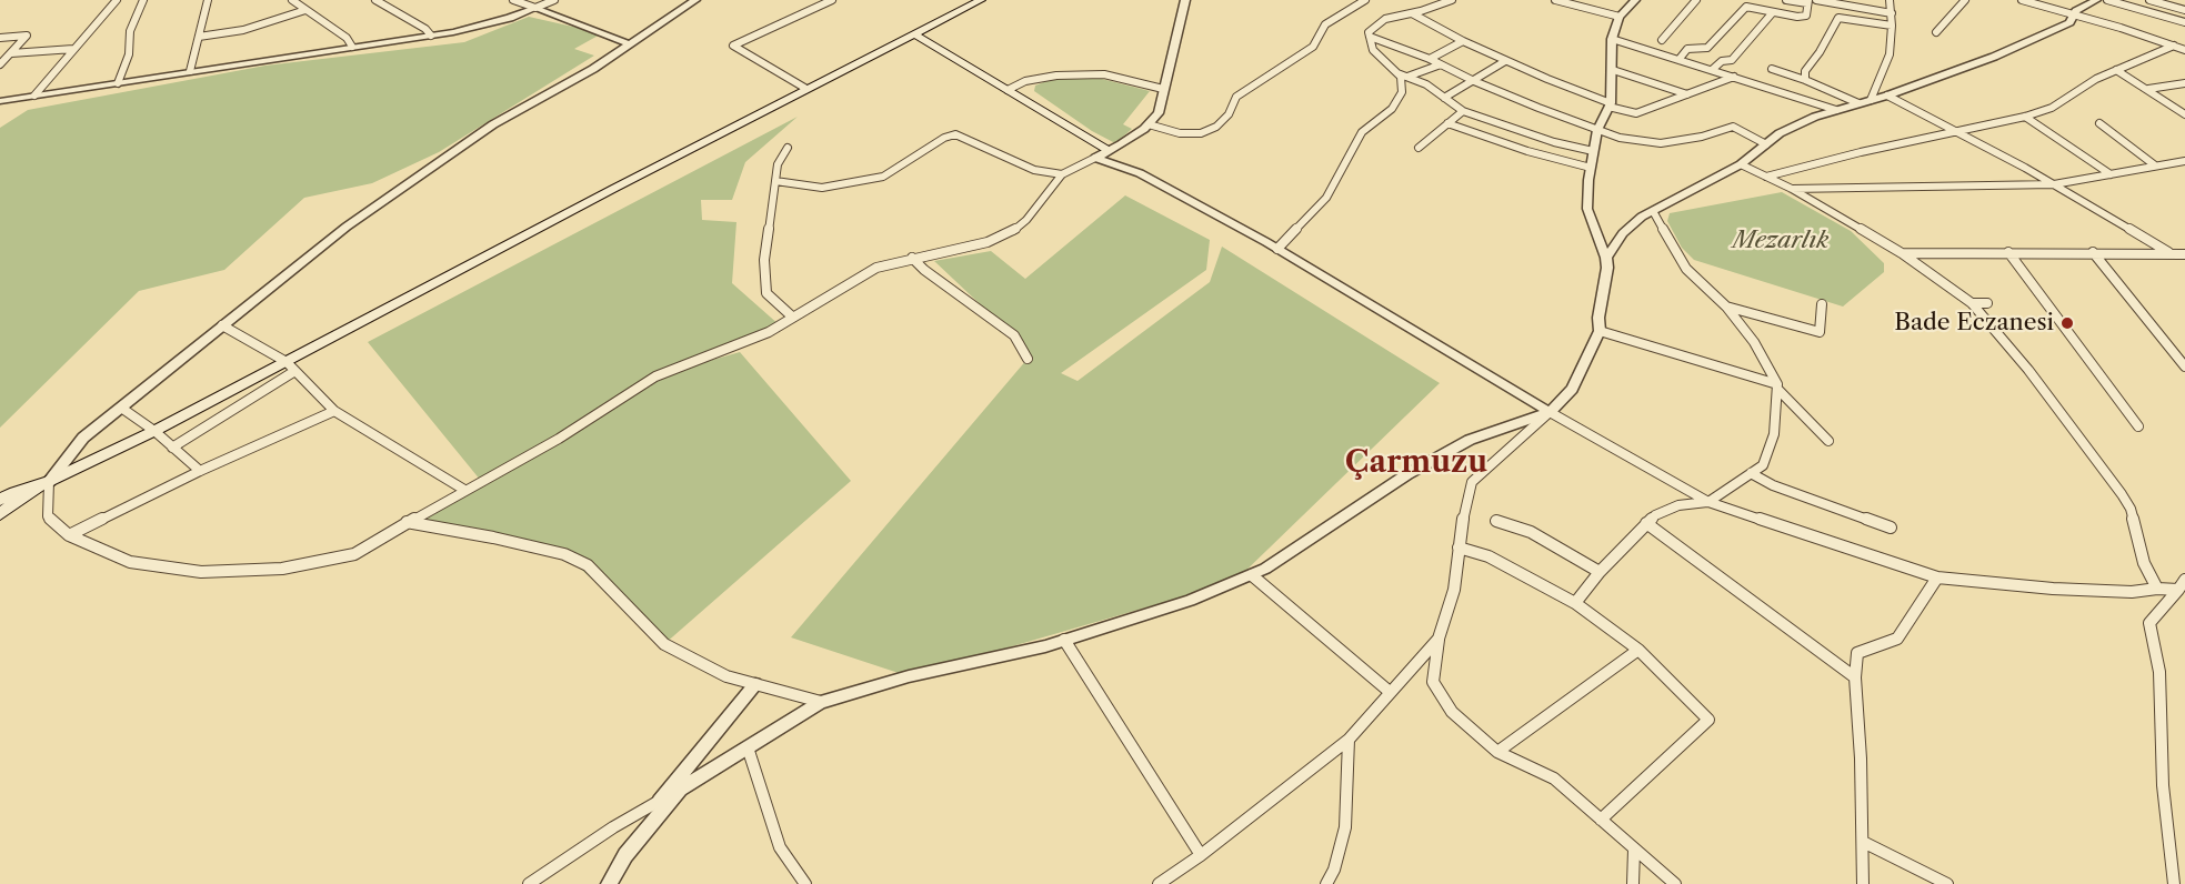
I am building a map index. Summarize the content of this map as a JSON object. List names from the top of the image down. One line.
{"districts":["Çarmuzu"],"parks":["Mezarlık"],"places":["Bade Eczanesi"]}
